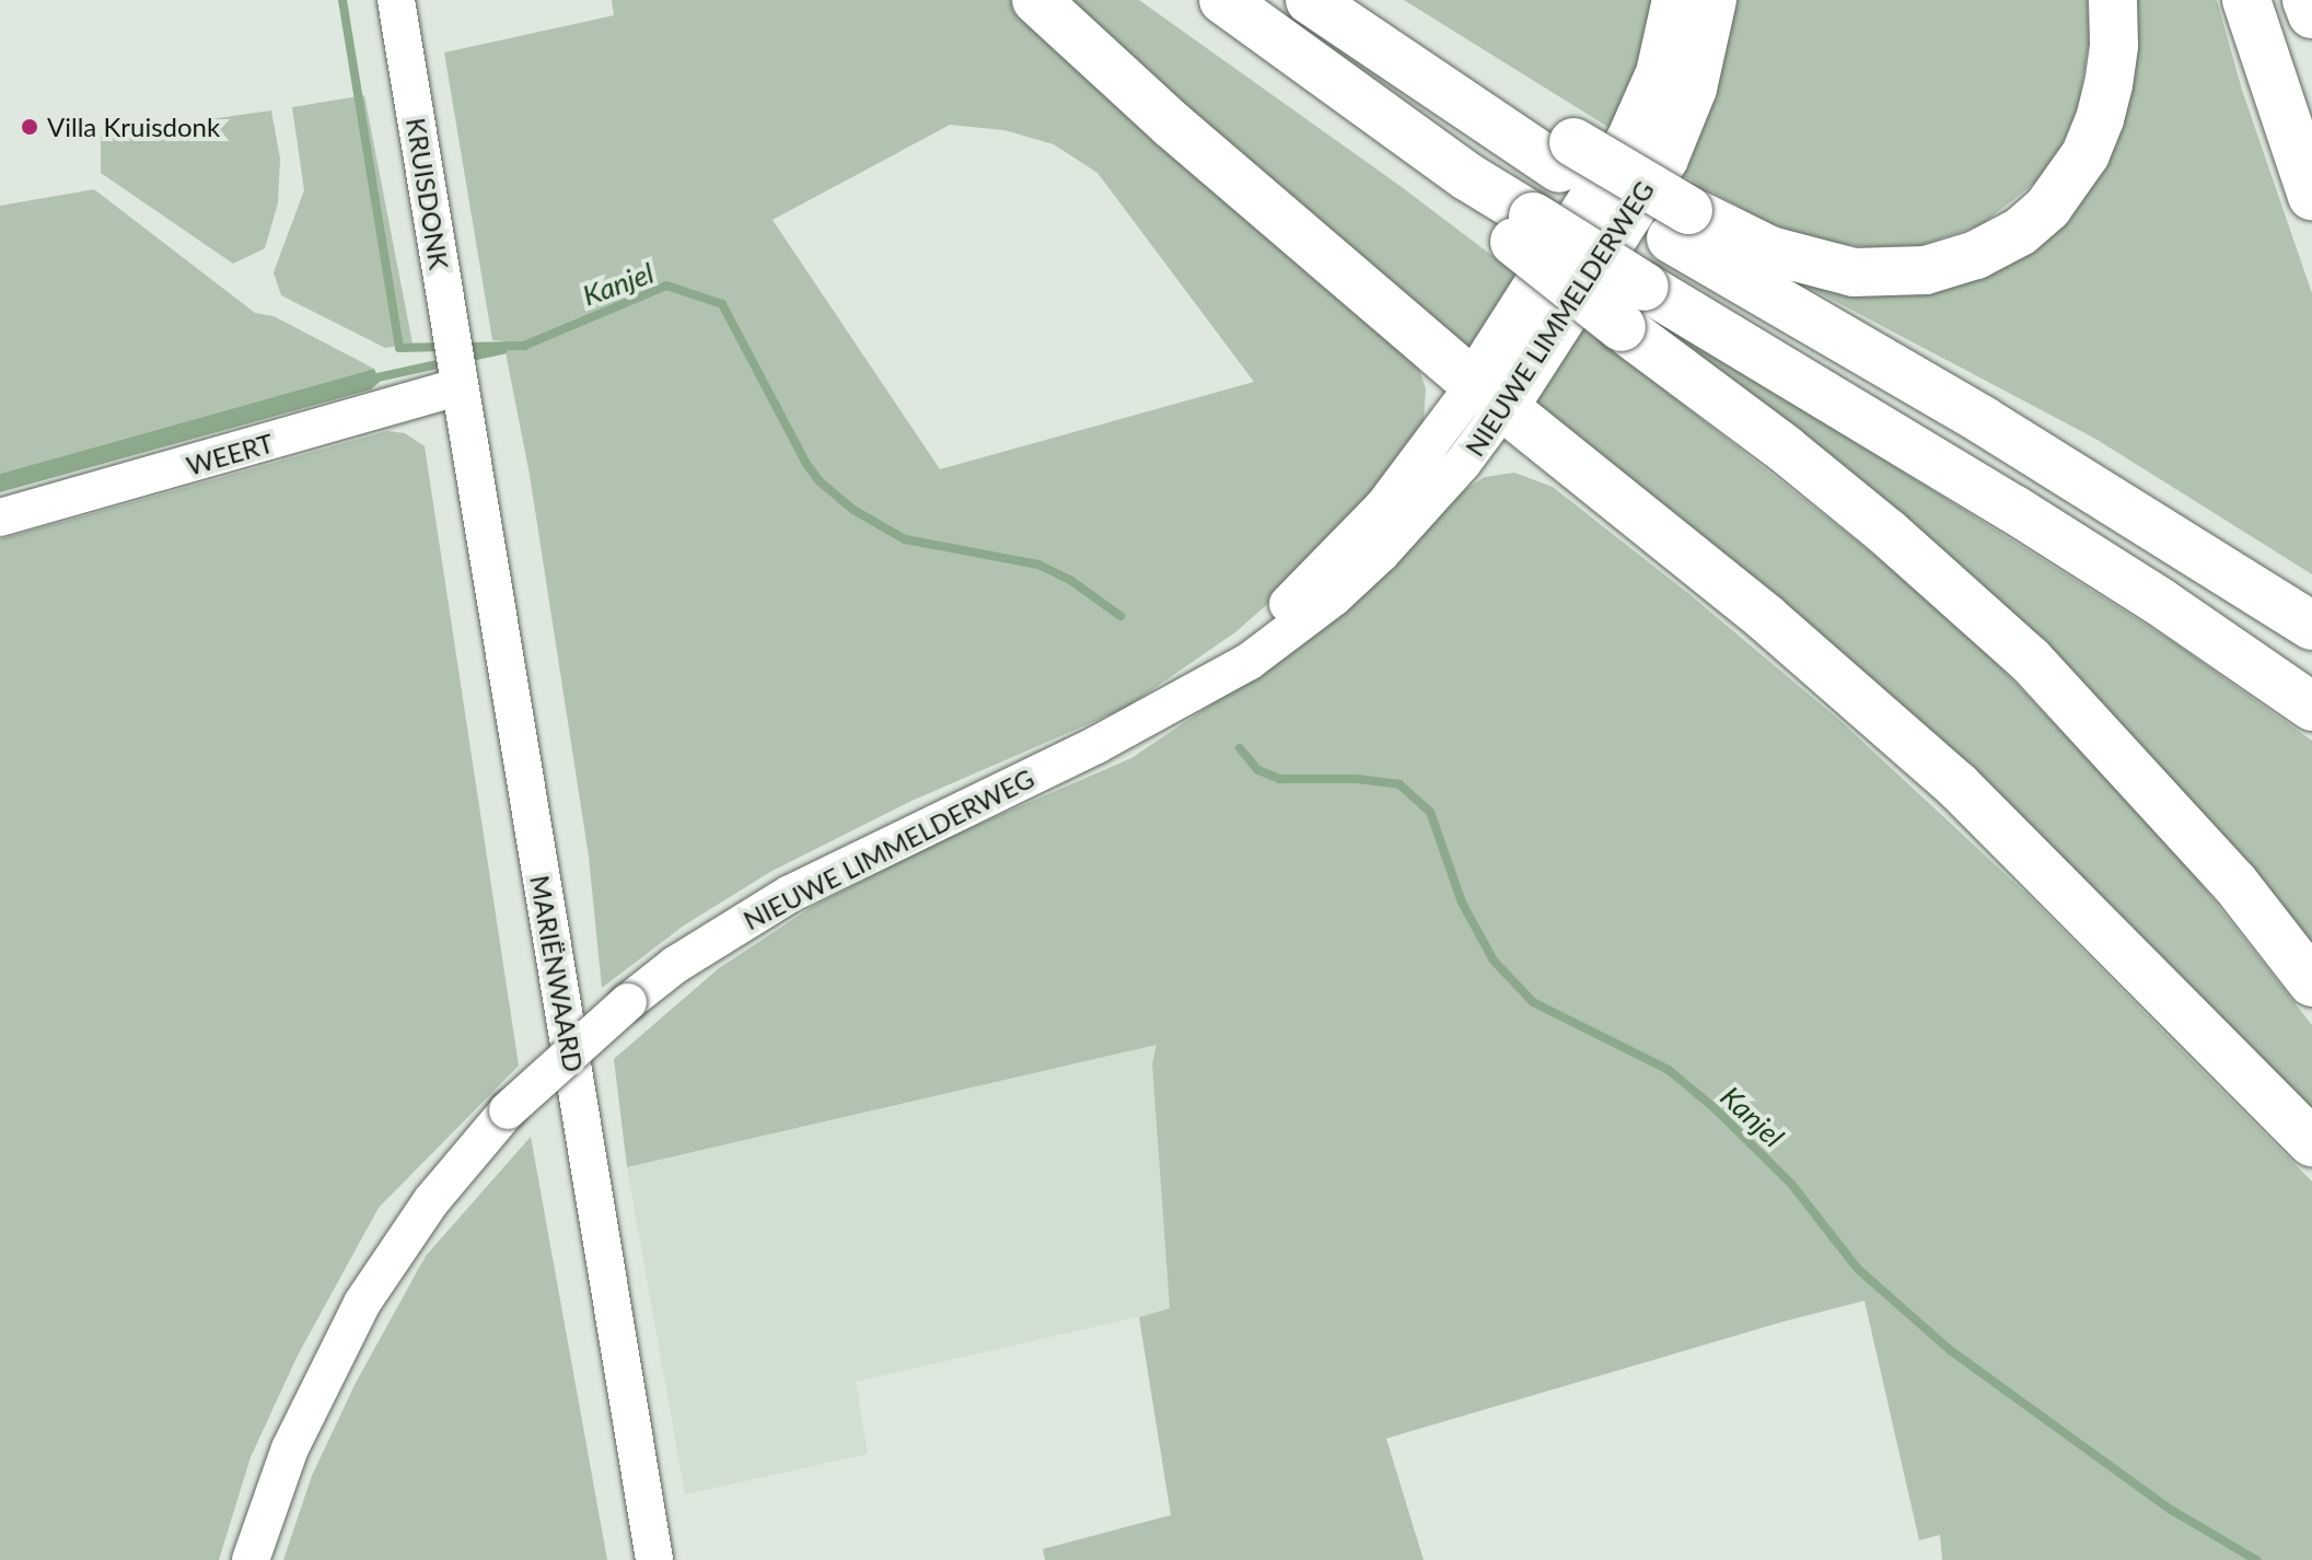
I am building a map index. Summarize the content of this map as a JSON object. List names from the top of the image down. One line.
{"streets":{"main road":["NIEUWE LIMMELDERWEG"],"street":["KRUISDONK","WEERT","MARIËNWAARD"]},"crossings":[["KRUISDONK","WEERT"],["KRUISDONK","MARIËNWAARD"],["WEERT","MARIËNWAARD"]],"water":["Kanjel"],"places":["Villa Kruisdonk"]}
